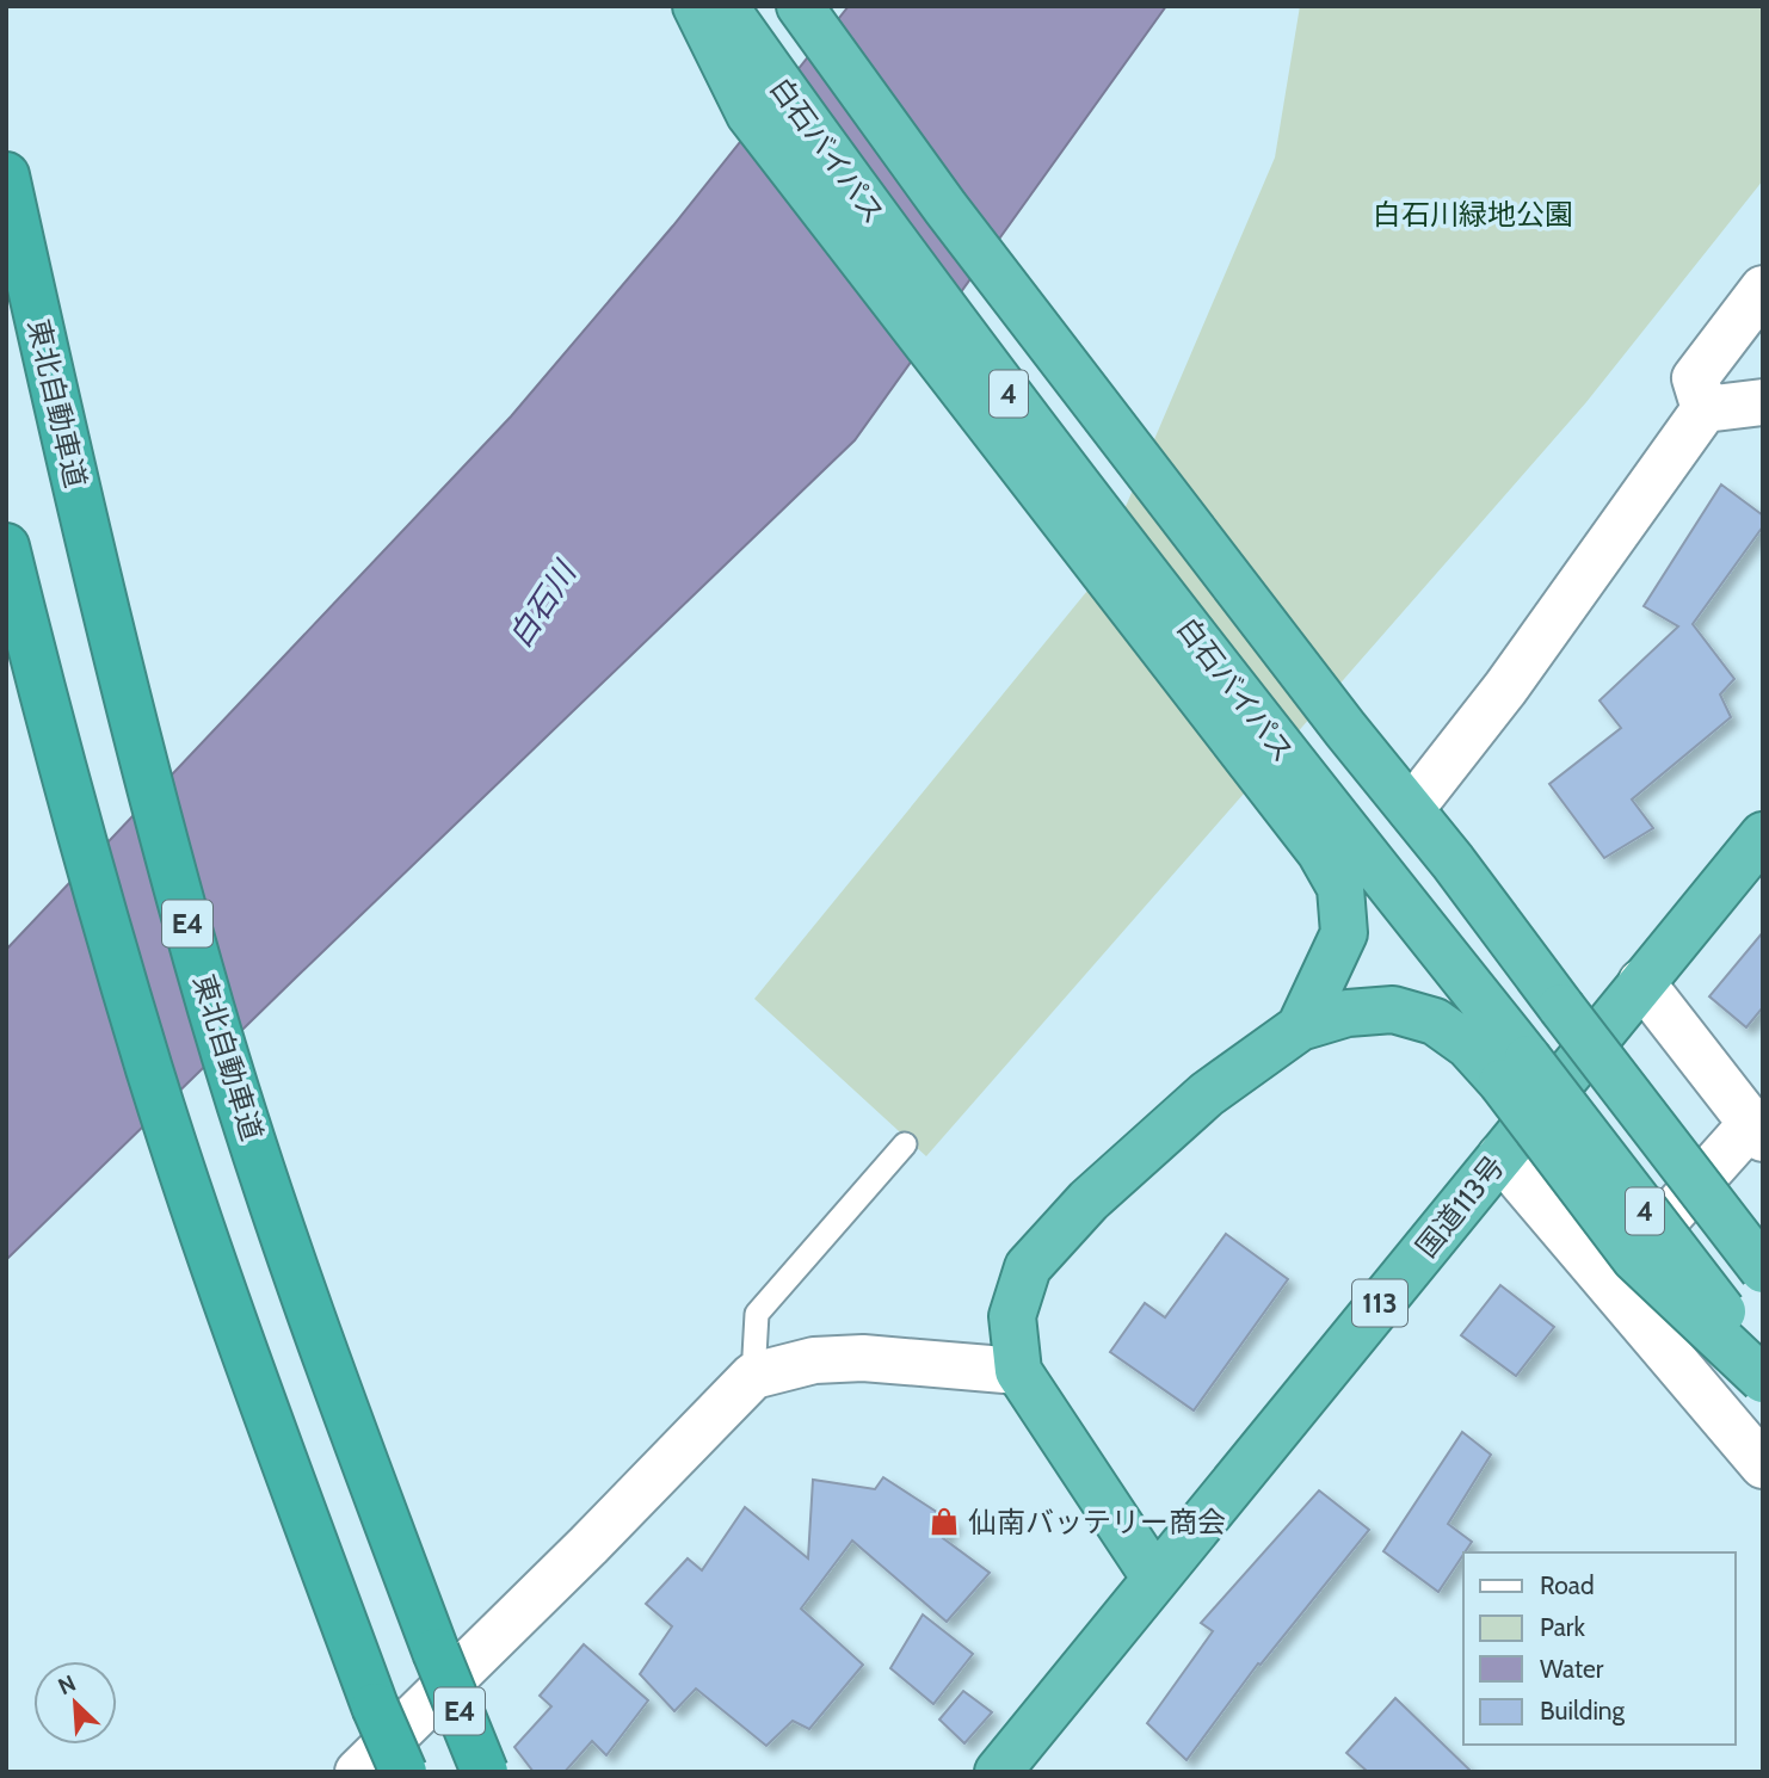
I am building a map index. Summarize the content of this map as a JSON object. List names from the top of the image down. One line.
{"streets":{"highway":["白石バイパス","4","東北自動車道","E4","国道113号","113"]},"water":["白石川"],"parks":["白石川緑地公園"],"places":{"shop":["仙南バッテリー商会"]},"legend":["Road","Park","Water","Building"],"north":"top left"}
